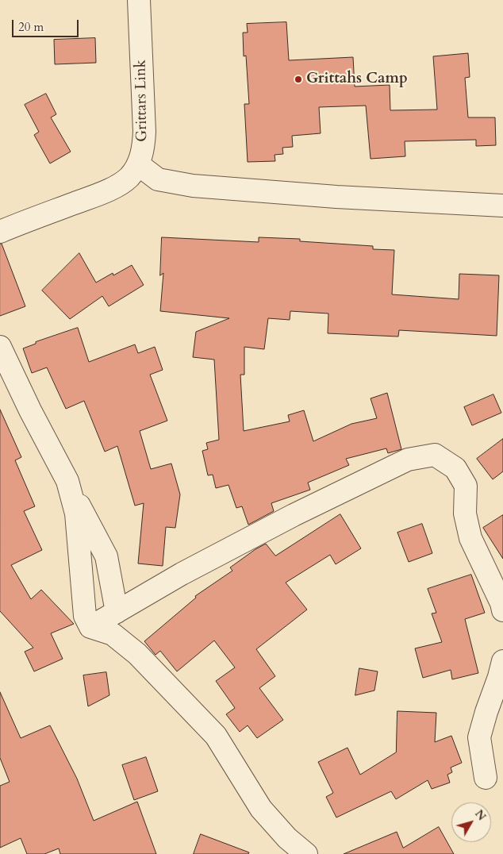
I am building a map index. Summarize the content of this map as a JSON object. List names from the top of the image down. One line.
{"streets":{"street":["Grittars Link"]},"places":["Grittahs Camp"],"scale_bar":"20 m","north":"top right"}
